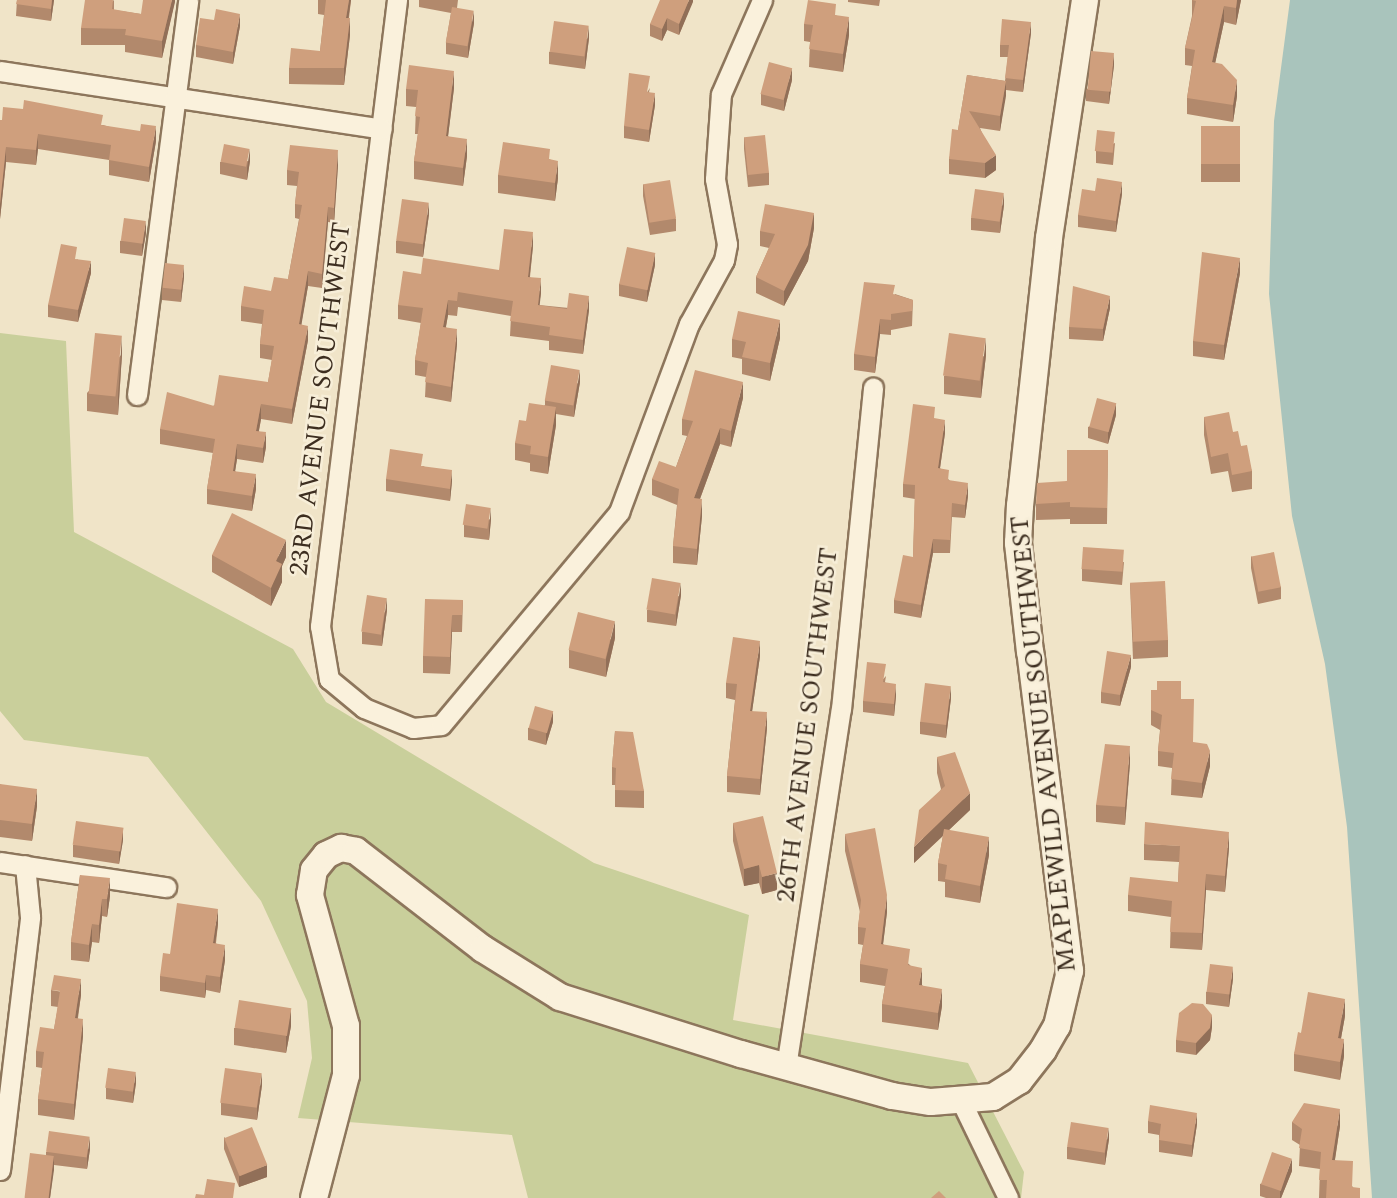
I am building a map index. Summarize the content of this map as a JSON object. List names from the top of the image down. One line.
{"streets":{"street":["23RD AVENUE SOUTHWEST","26TH AVENUE SOUTHWEST","MAPLEWILD AVENUE SOUTHWEST"]},"crossings":[["26TH AVENUE SOUTHWEST","MAPLEWILD AVENUE SOUTHWEST"]]}
